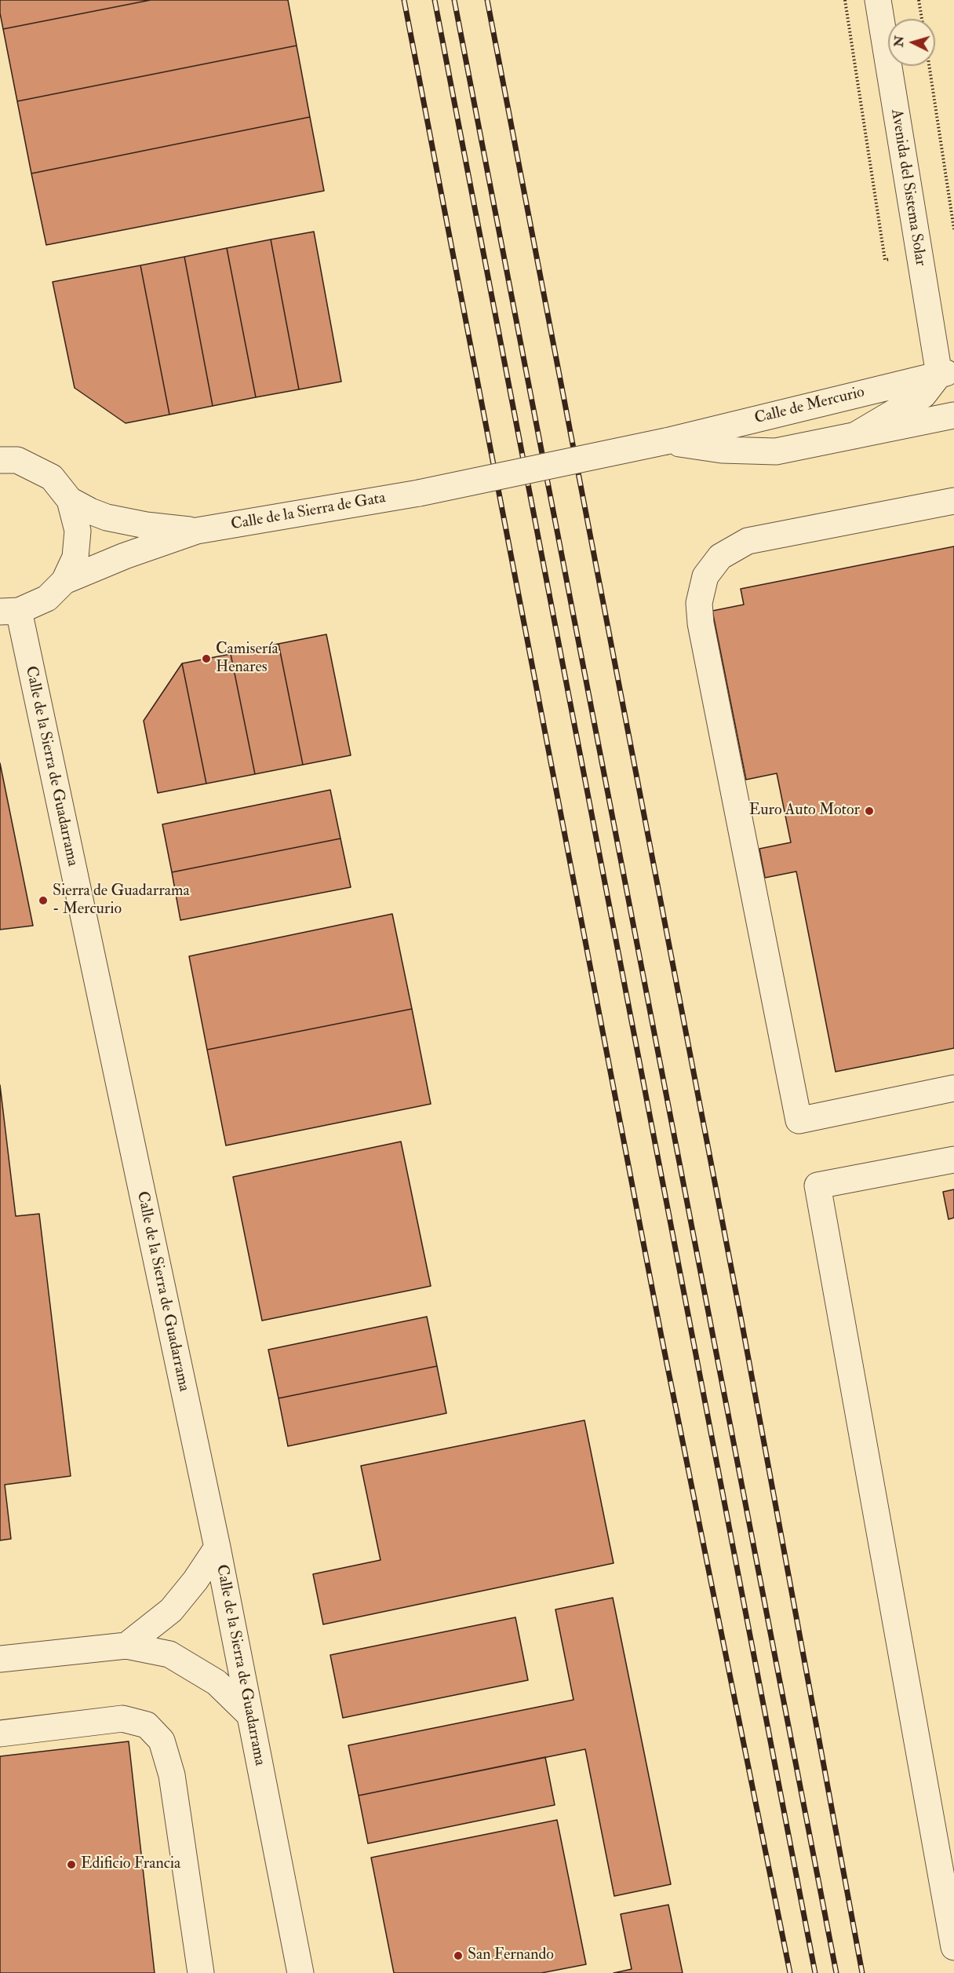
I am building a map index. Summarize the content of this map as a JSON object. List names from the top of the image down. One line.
{"streets":{"street":["Avenida del Sistema Solar","Calle de Mercurio","Calle de la Sierra de Gata","Calle de la Sierra de Guadarrama"]},"crossings":[["Avenida del Sistema Solar","Calle de Mercurio"],["Calle de Mercurio","Calle de la Sierra de Gata"]],"places":["Camisería Henares","Euro Auto Motor","Sierra de Guadarrama - Mercurio","Edificio Francia","San Fernando"],"north":"left"}
